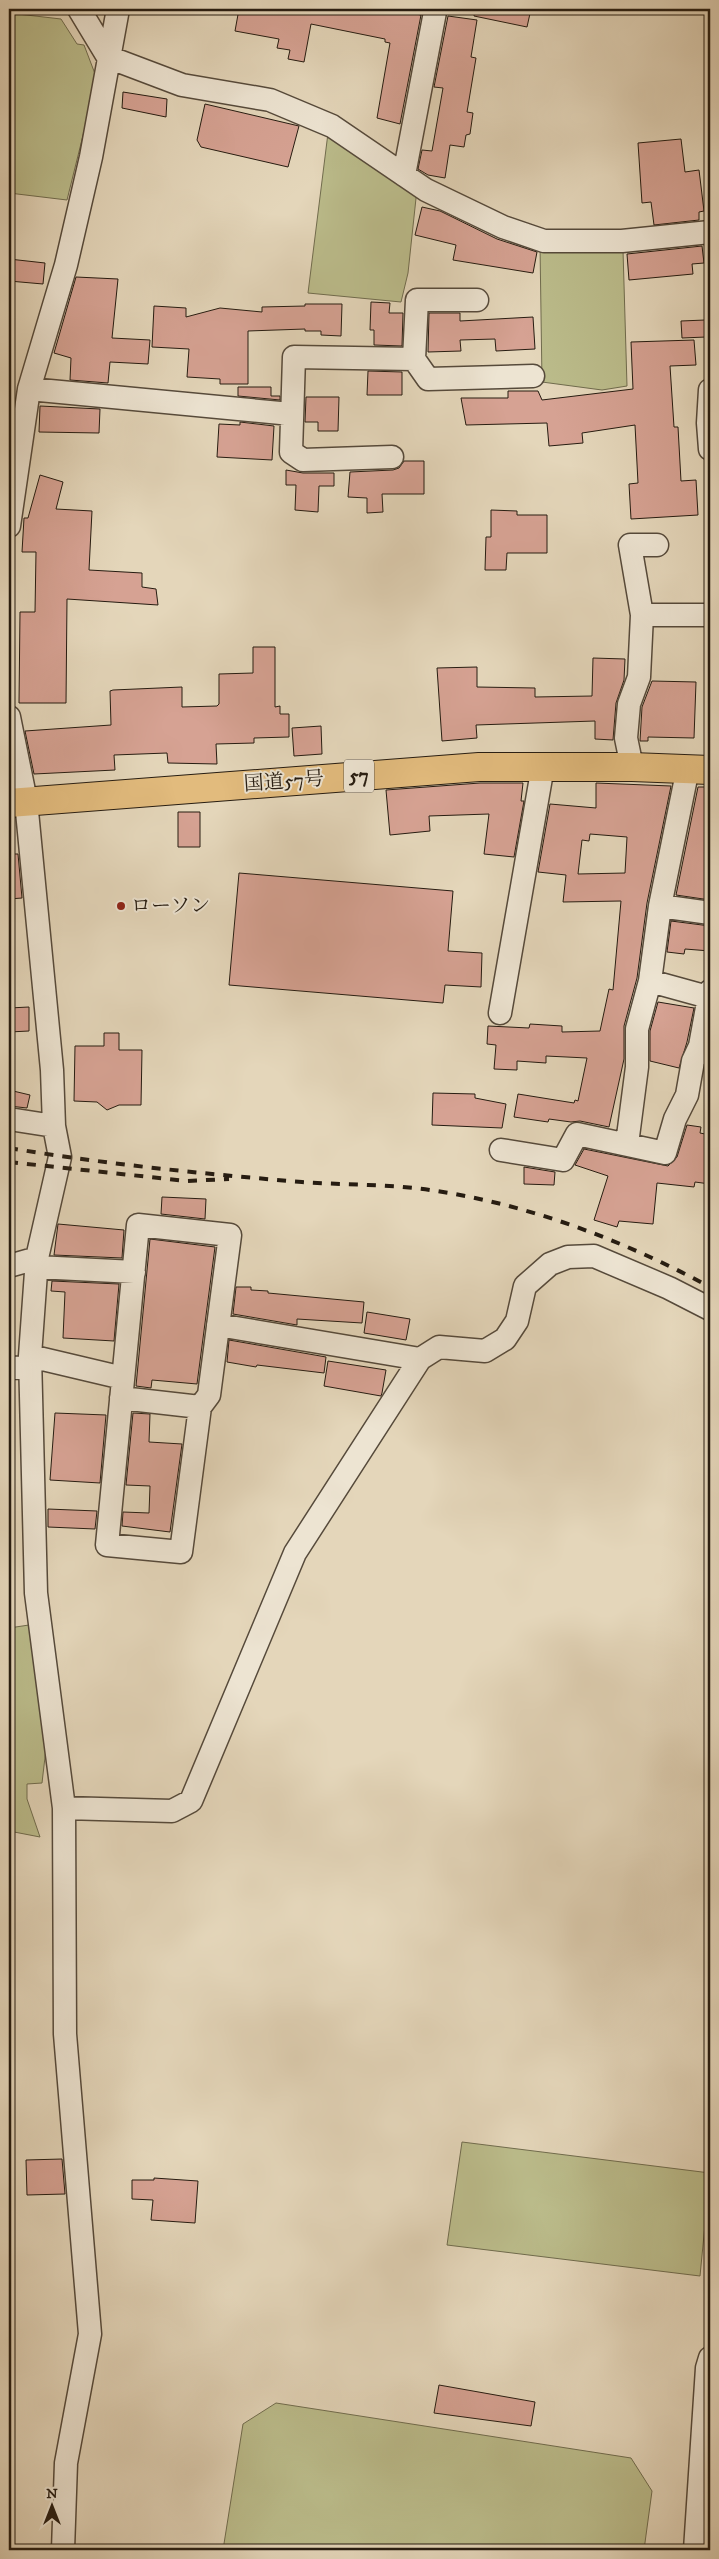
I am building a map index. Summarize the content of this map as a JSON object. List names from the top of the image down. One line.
{"streets":{"highway":["57","国道57号"]},"places":["ローソン"],"north":"top"}
